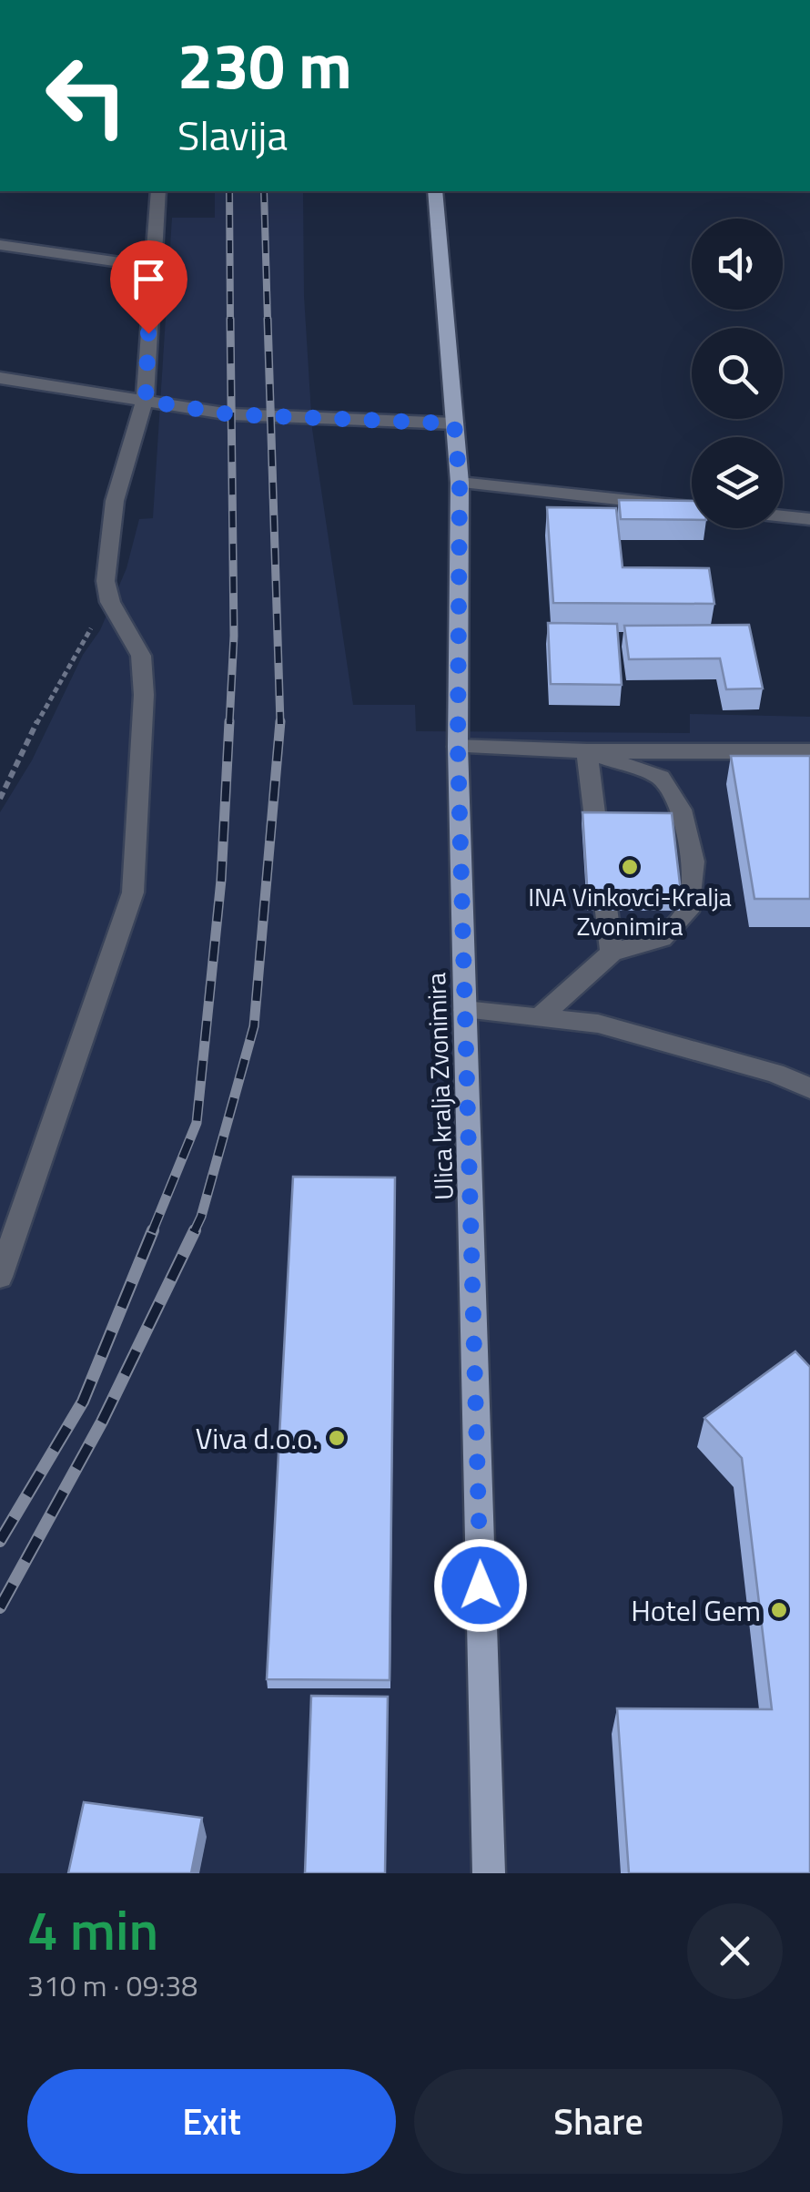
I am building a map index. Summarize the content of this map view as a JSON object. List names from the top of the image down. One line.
{"streets":{"main road":["Ulica kralja Zvonimira"]},"places":["INA Vinkovci-Kralja Zvonimira","Viva d.o.o.","Hotel Gem"],"page":{"turn":["230 m","Slavija"],"heading":["4 min","310 m · 09:38"],"buttons":["Exit","Share"]}}
